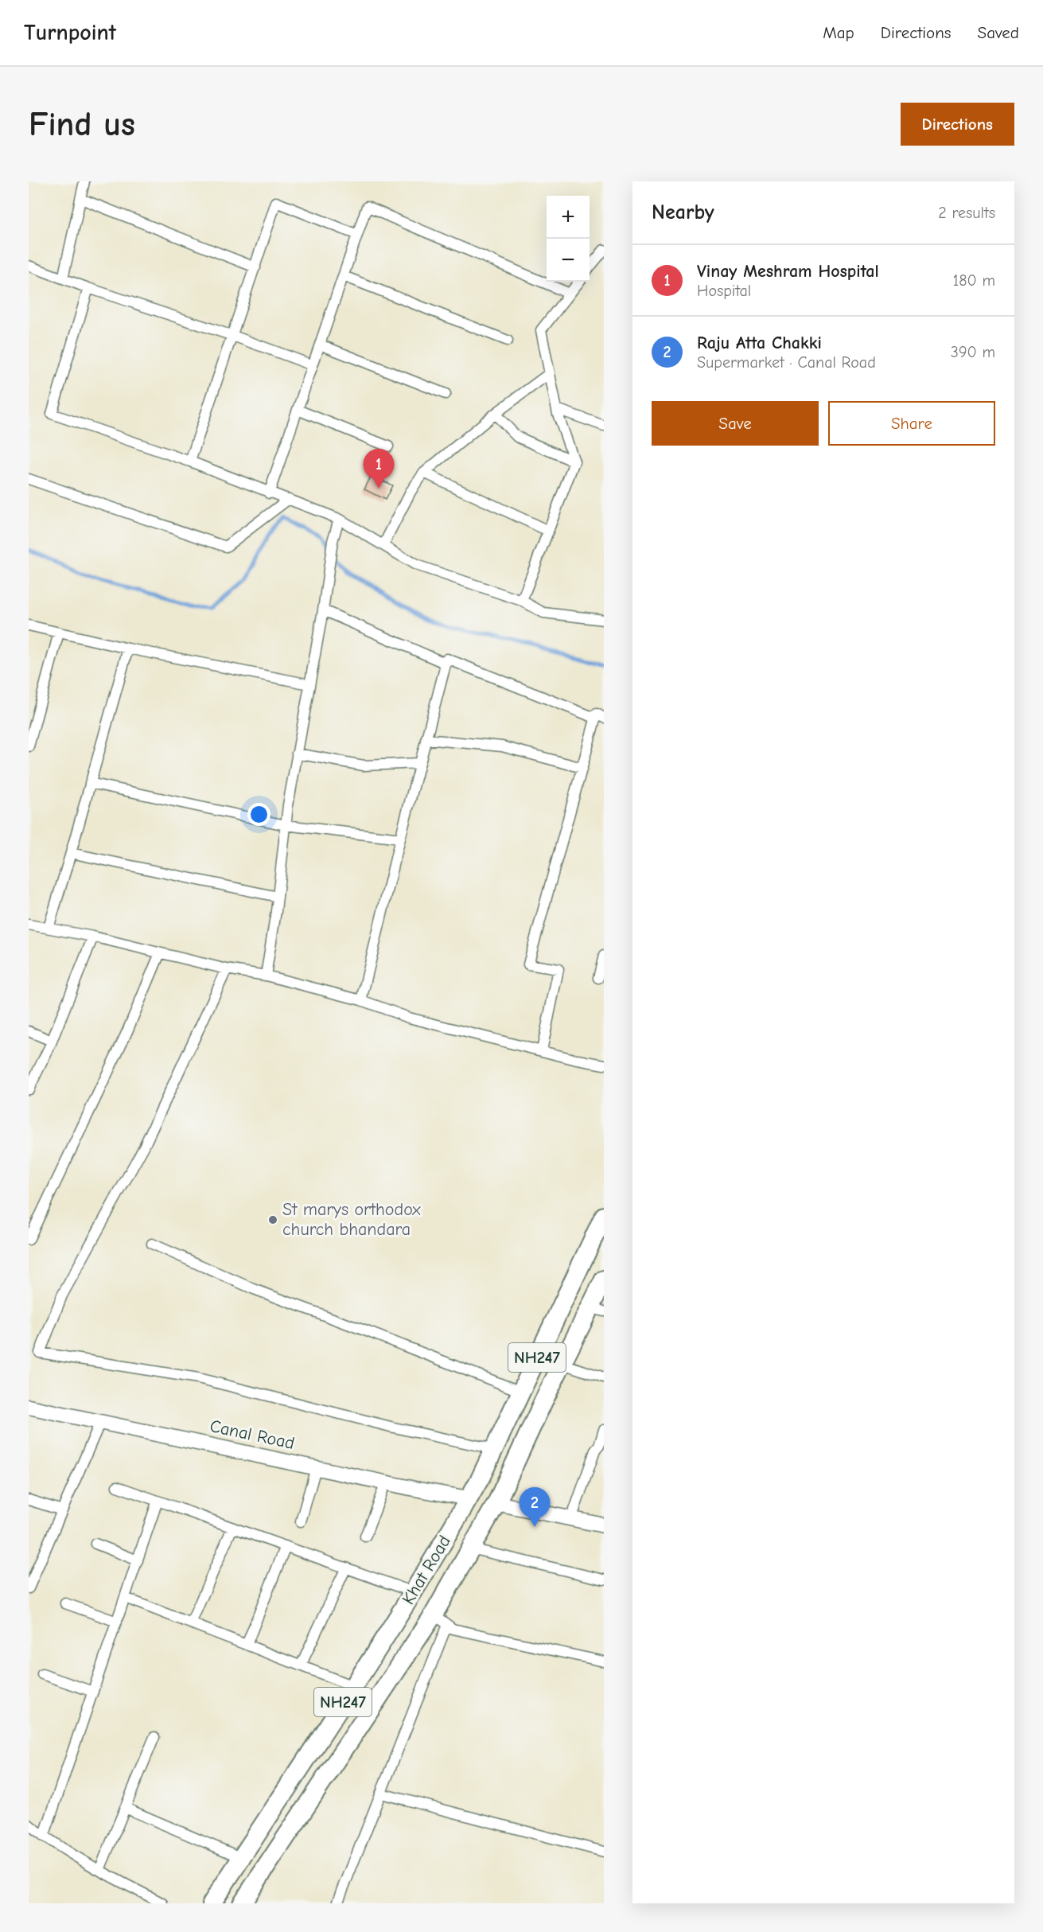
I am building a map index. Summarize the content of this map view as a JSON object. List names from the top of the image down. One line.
{"streets":{"highway":["NH247","Khat Road"],"street":["Canal Road"]},"crossings":[["Canal Road","Khat Road"]],"places":["St marys orthodox church bhandara"],"page":{"header":"Turnpoint","nav":["Map","Directions","Saved"],"buttons":["Directions",["Save","Share"]],"title":"Find us","heading":["Nearby","2 results"],"map_buttons":["+","−"],"list":[{"mark":"1","name":"Vinay Meshram Hospital","note":"Hospital","value":"180 m"},{"mark":"2","name":"Raju Atta Chakki","note":"Supermarket · Canal Road","value":"390 m"}],"pins":["1","2"]}}
